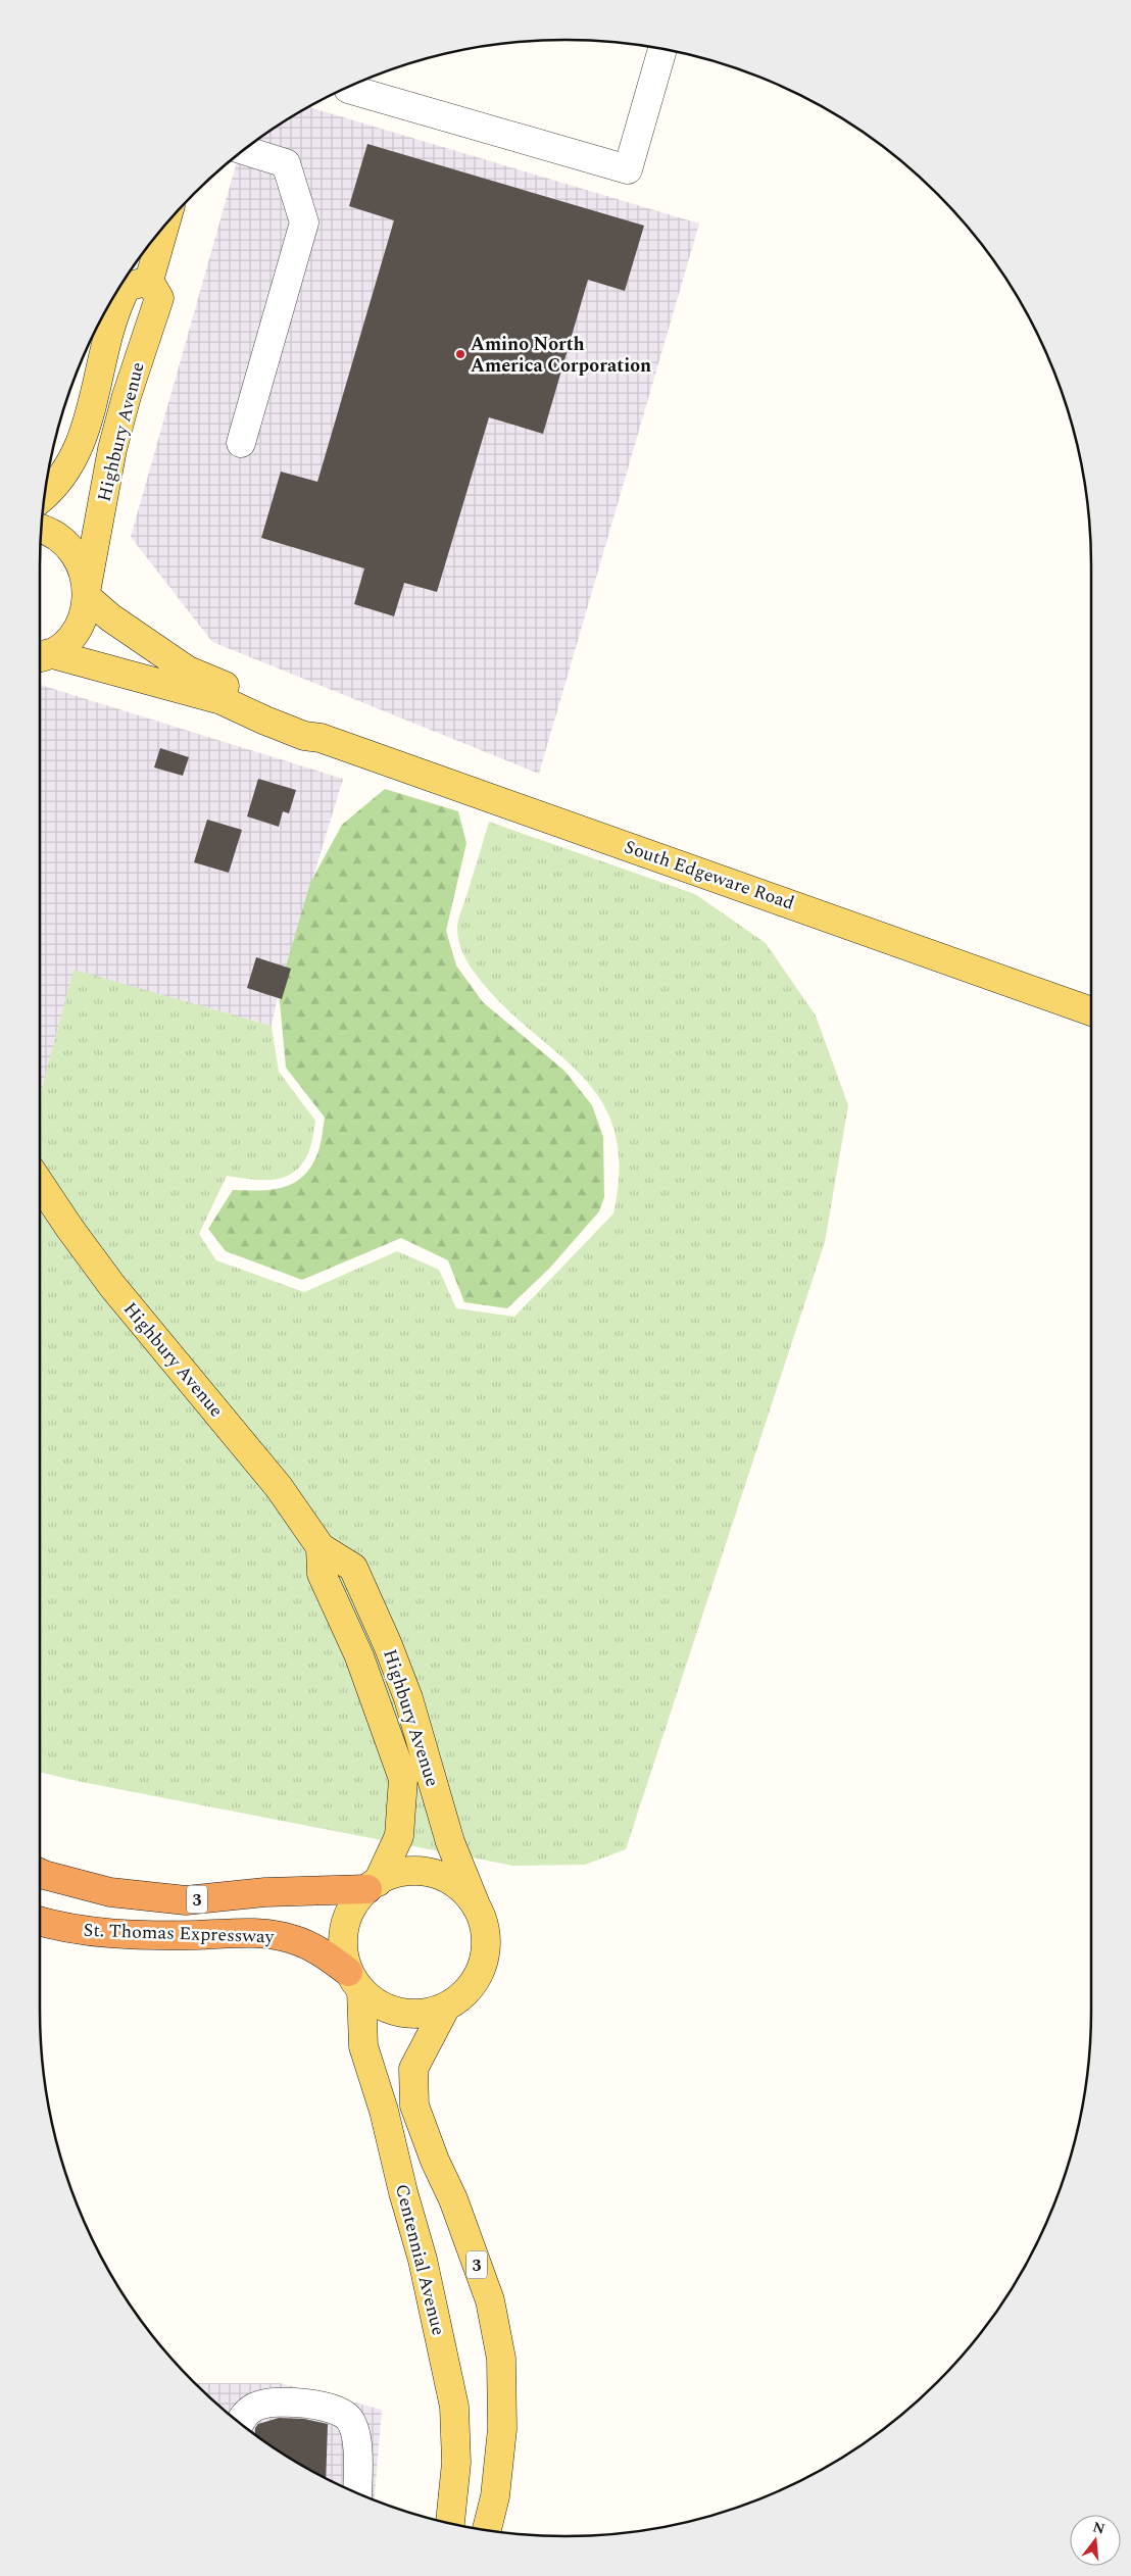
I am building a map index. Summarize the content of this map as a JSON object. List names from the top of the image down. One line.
{"streets":{"highway":["3","St. Thomas Expressway"],"main road":["Highbury Avenue","South Edgeware Road","Centennial Avenue"]},"crossings":[["Highbury Avenue","South Edgeware Road"],["Highbury Avenue","3"],["Highbury Avenue","St. Thomas Expressway"],["Highbury Avenue","Centennial Avenue"],["3","St. Thomas Expressway"],["3","Centennial Avenue"],["St. Thomas Expressway","Centennial Avenue"]],"places":["Amino North America Corporation"],"north":"top"}
